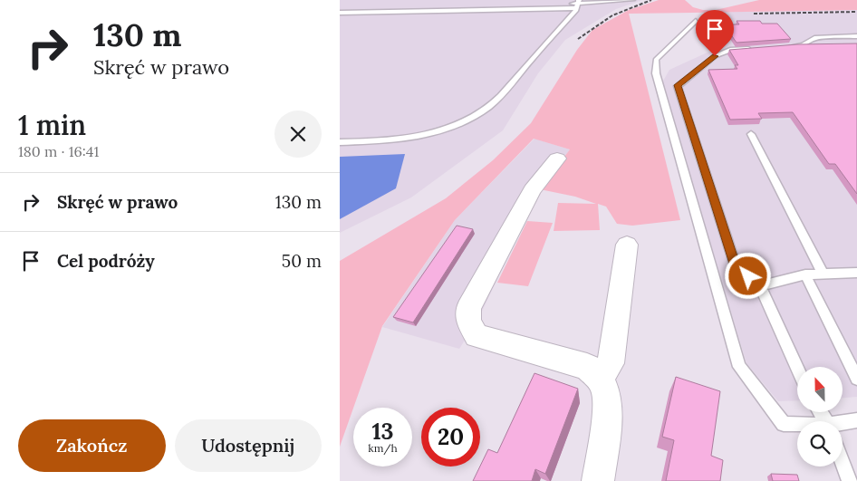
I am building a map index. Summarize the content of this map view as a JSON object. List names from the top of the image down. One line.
{"north":"top","page":{"turn":["130 m","Skręć w prawo"],"heading":["1 min","180 m · 16:41"],"list":[{"name":"Skręć w prawo","value":"130 m"},{"name":"Cel podróży","value":"50 m"}],"speed":"13 km/h","limit":"20","buttons":["Zakończ","Udostępnij"]}}
